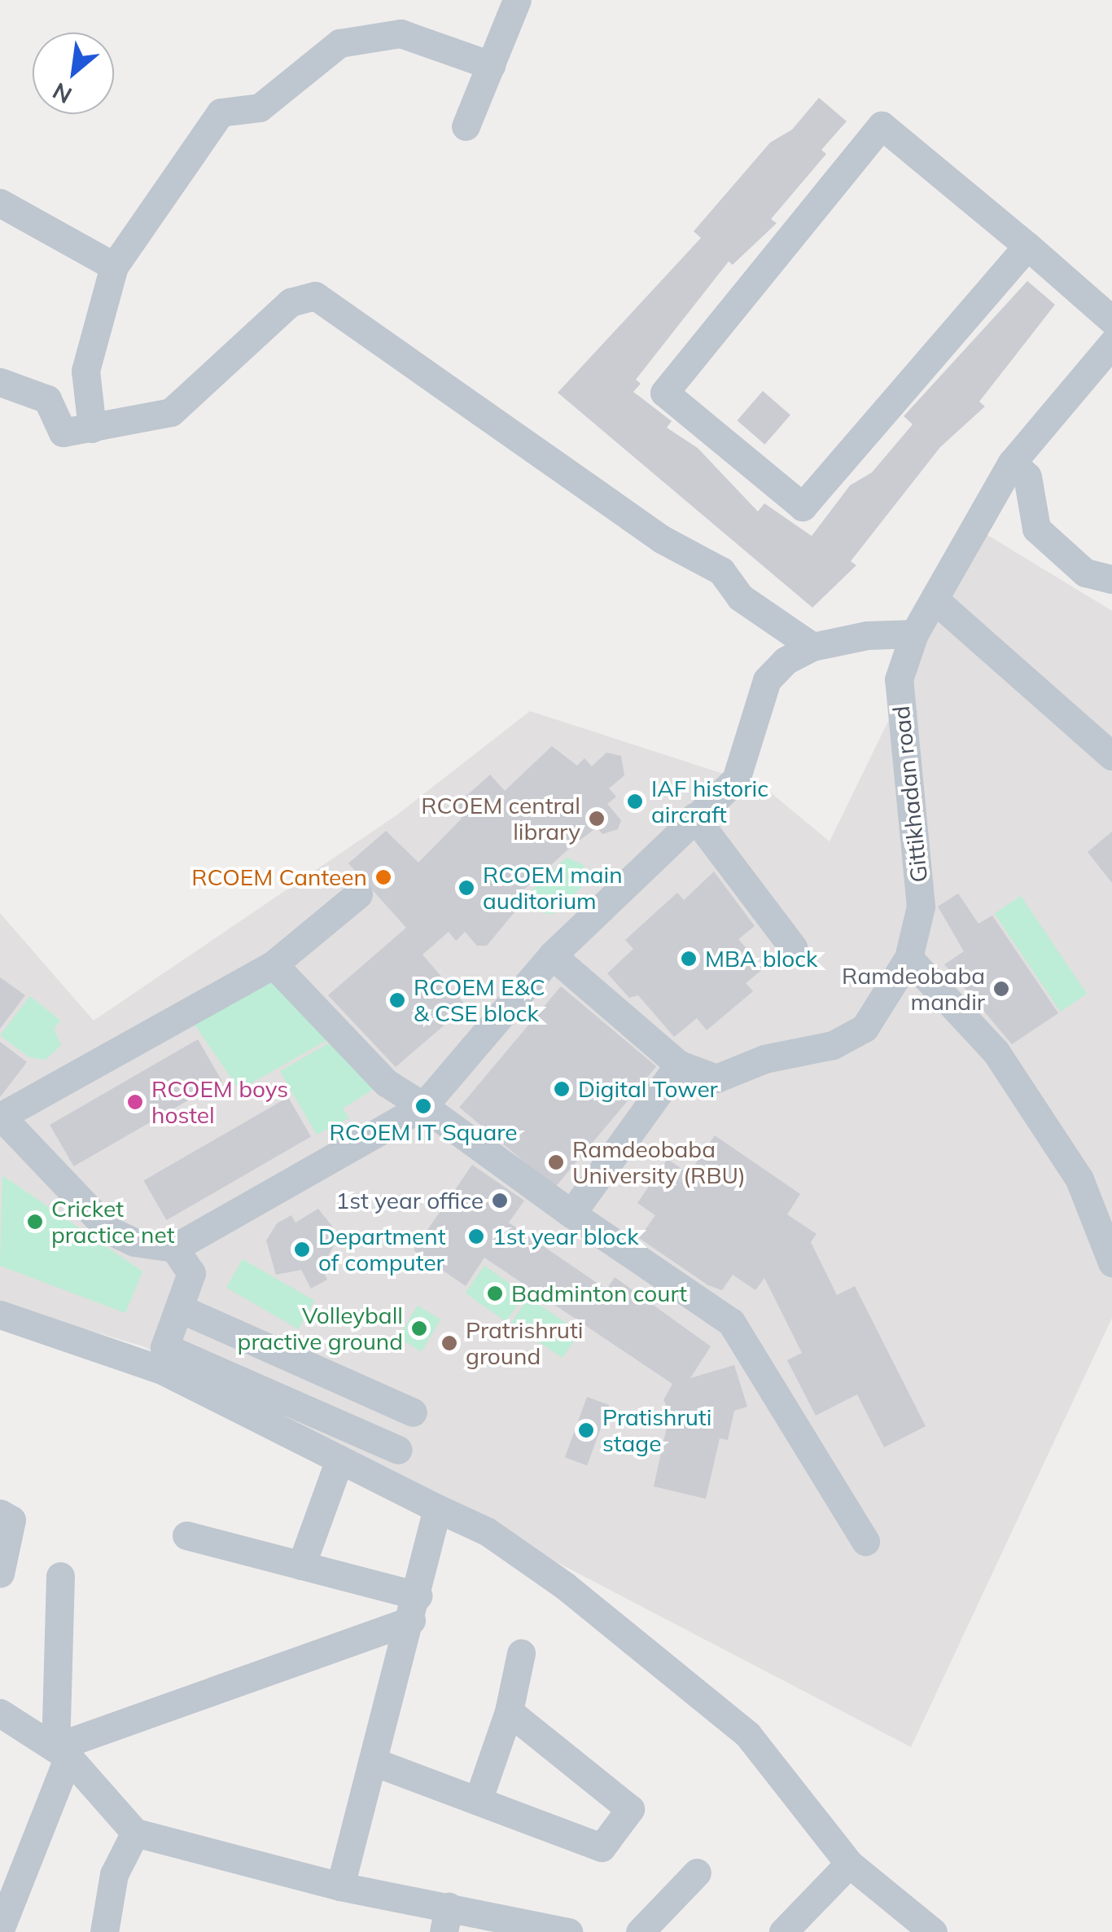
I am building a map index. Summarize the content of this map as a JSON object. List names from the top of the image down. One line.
{"streets":{"street":["Gittikhadan road"]},"places":["IAF historic aircraft","RCOEM central library","RCOEM Canteen","RCOEM main auditorium","MBA block","Ramdeobaba mandir","RCOEM E&C & CSE block","Digital Tower","RCOEM boys hostel","RCOEM IT Square","Ramdeobaba University (RBU)","1st year office","Cricket practice net","1st year block","Department of computer","Badminton court","Volleyball practive ground","Pratrishruti ground","Pratishruti stage"],"north":"bottom left"}
